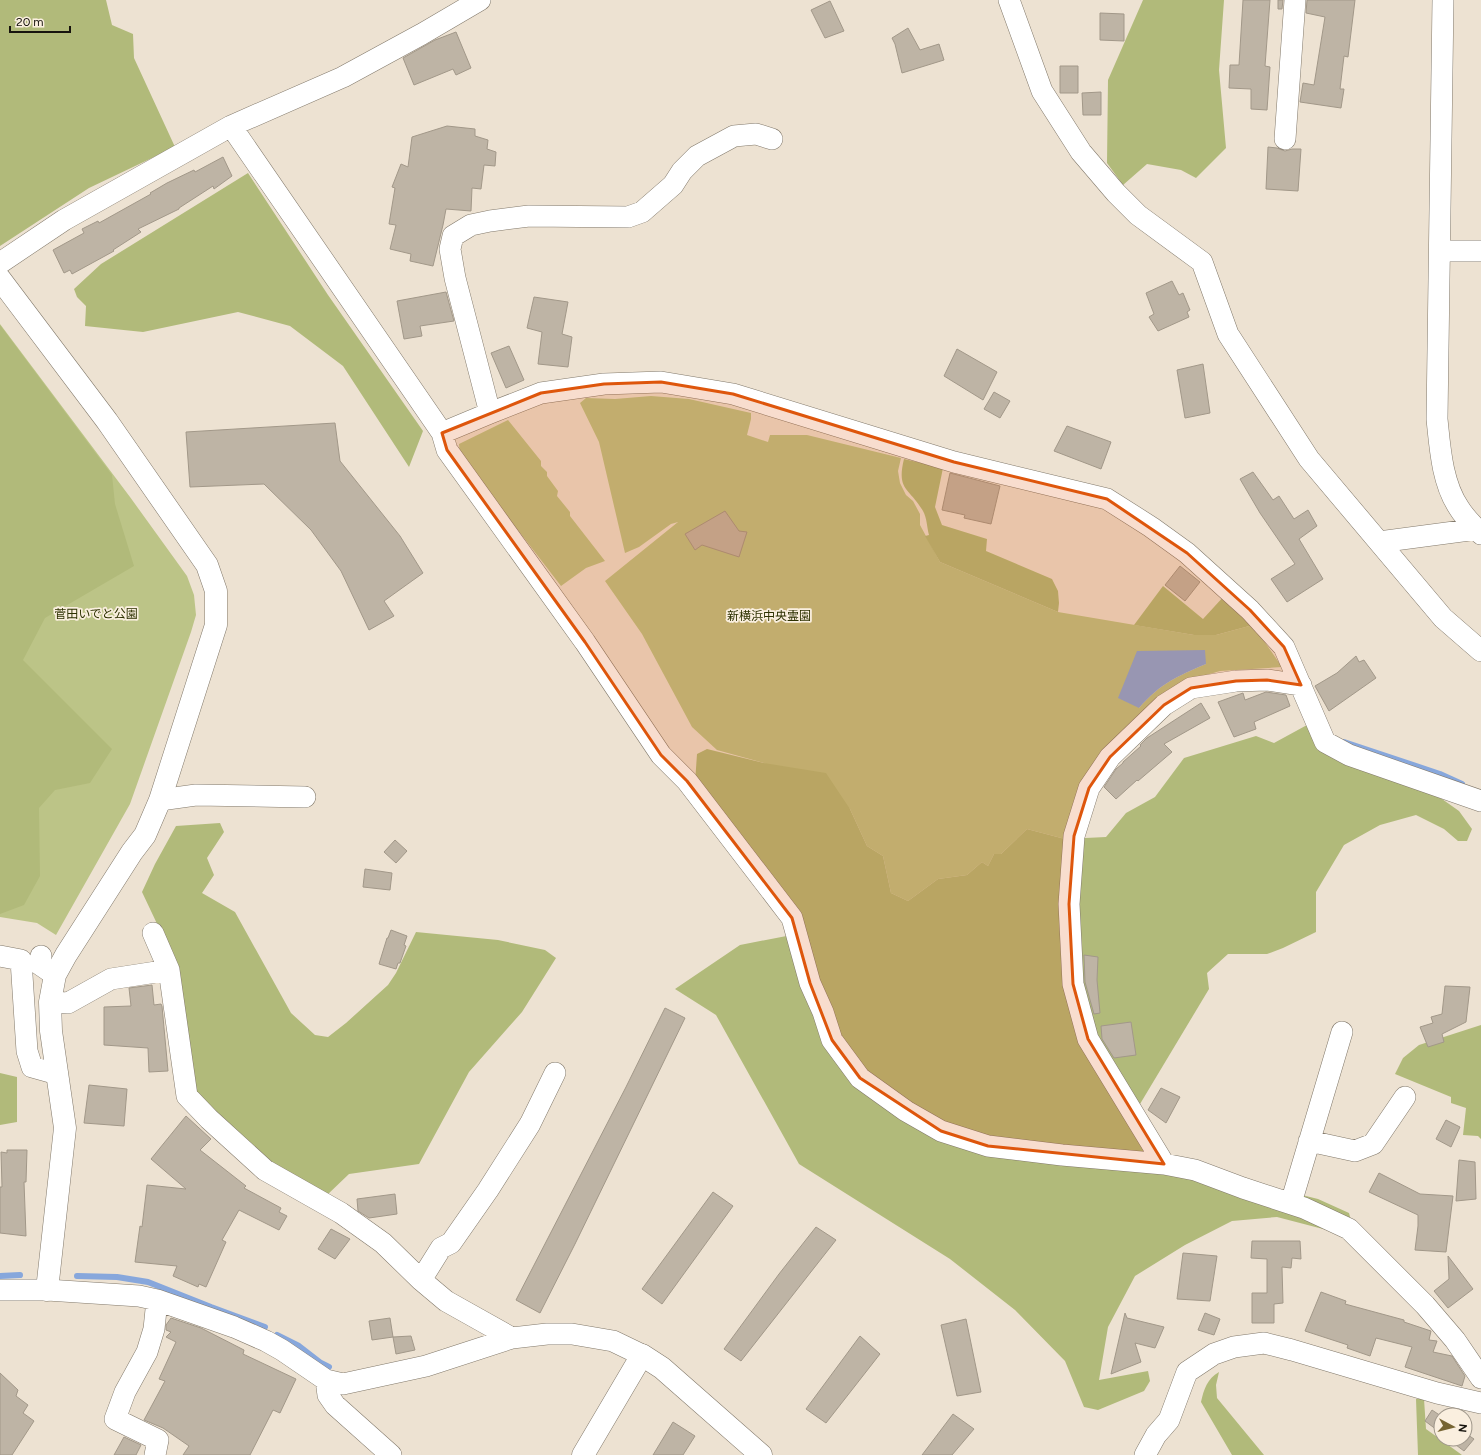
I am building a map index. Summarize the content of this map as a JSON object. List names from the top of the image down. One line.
{"parks":["菅田いでと公園","新横浜中央霊園"],"scale_bar":"20 m","north":"right"}
